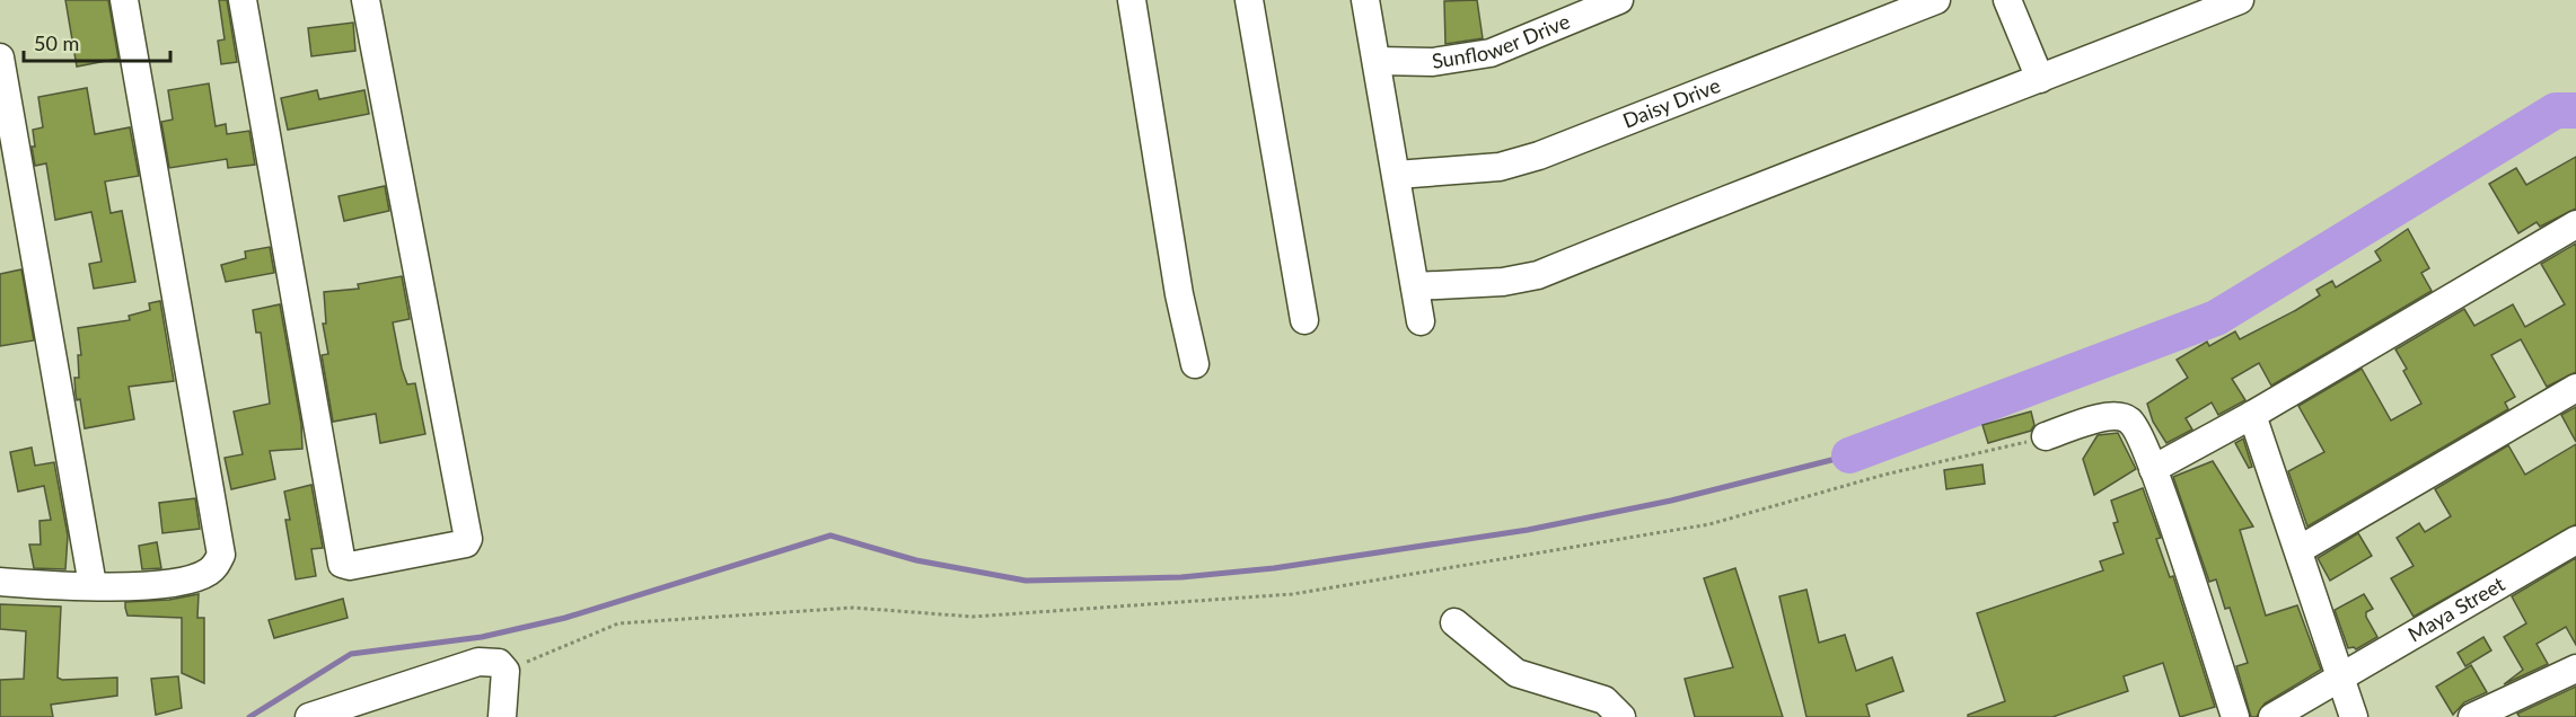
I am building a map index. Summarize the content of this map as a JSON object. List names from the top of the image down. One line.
{"streets":{"street":["Sunflower Drive","Daisy Drive","Maya Street"]},"scale_bar":"50 m"}
